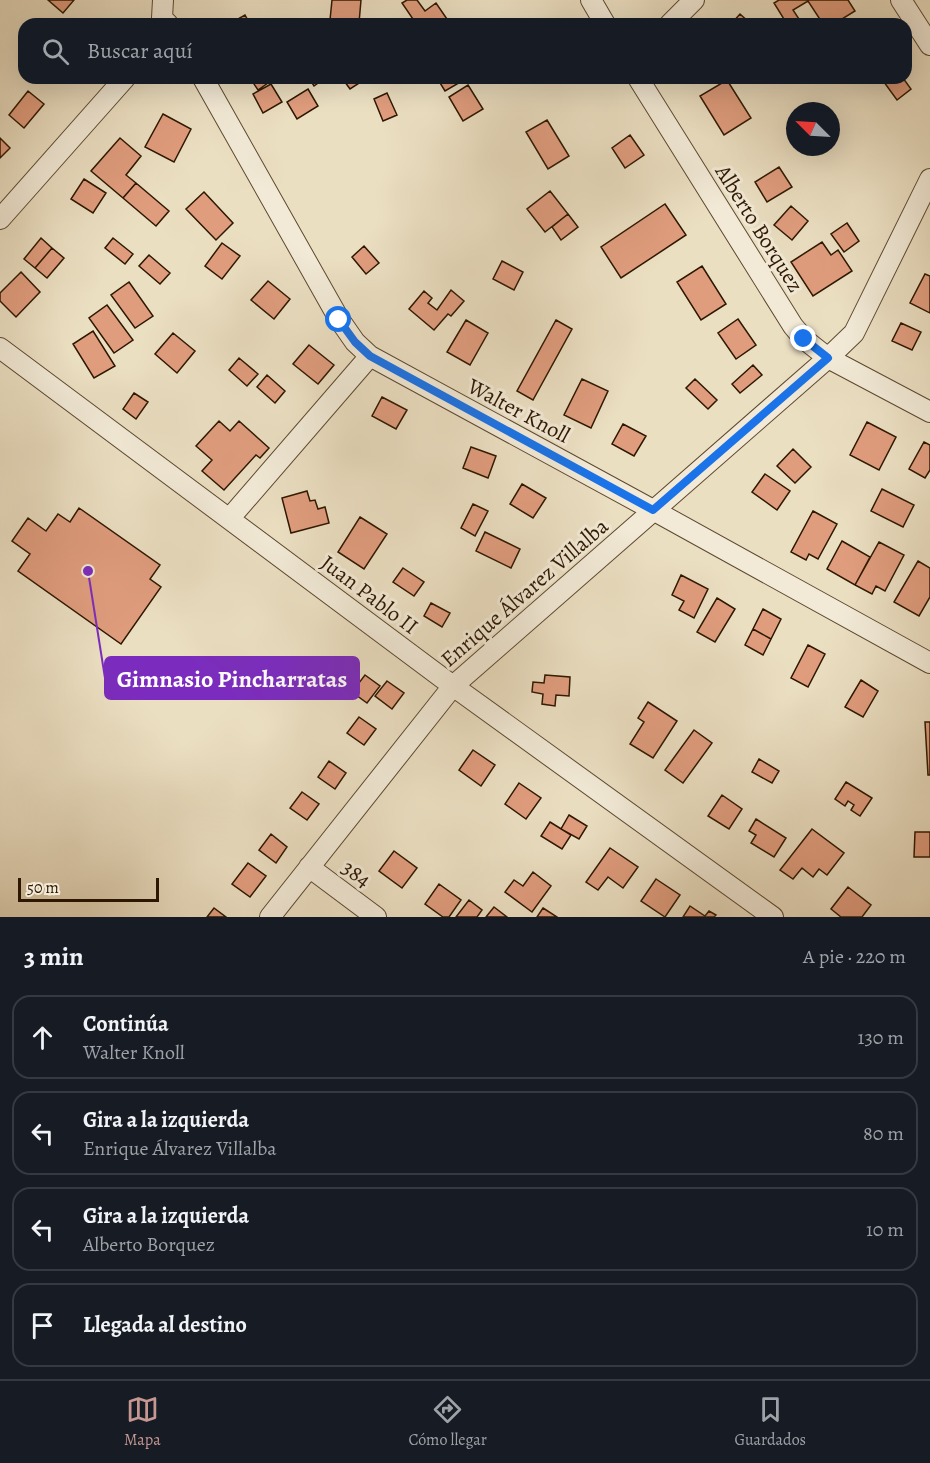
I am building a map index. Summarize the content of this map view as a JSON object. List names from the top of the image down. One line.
{"streets":{"street":["Alberto Borquez","Walter Knoll","Enrique Álvarez Villalba","Juan Pablo II","384"]},"crossings":[["Alberto Borquez","Enrique Álvarez Villalba"],["Walter Knoll","Enrique Álvarez Villalba"],["Enrique Álvarez Villalba","Juan Pablo II"],["Enrique Álvarez Villalba","384"]],"places":["Gimnasio Pincharratas"],"scale_bar":"50 m","north":"top left","page":{"search":"Buscar aquí","scale":"50 m","heading":["3 min","A pie · 220 m"],"list":[["Continúa","Walter Knoll","130 m"],["Gira a la izquierda","Enrique Álvarez Villalba","80 m"],["Gira a la izquierda","Alberto Borquez","10 m"],"Llegada al destino"],"nav":["Mapa","Cómo llegar","Guardados"]}}
